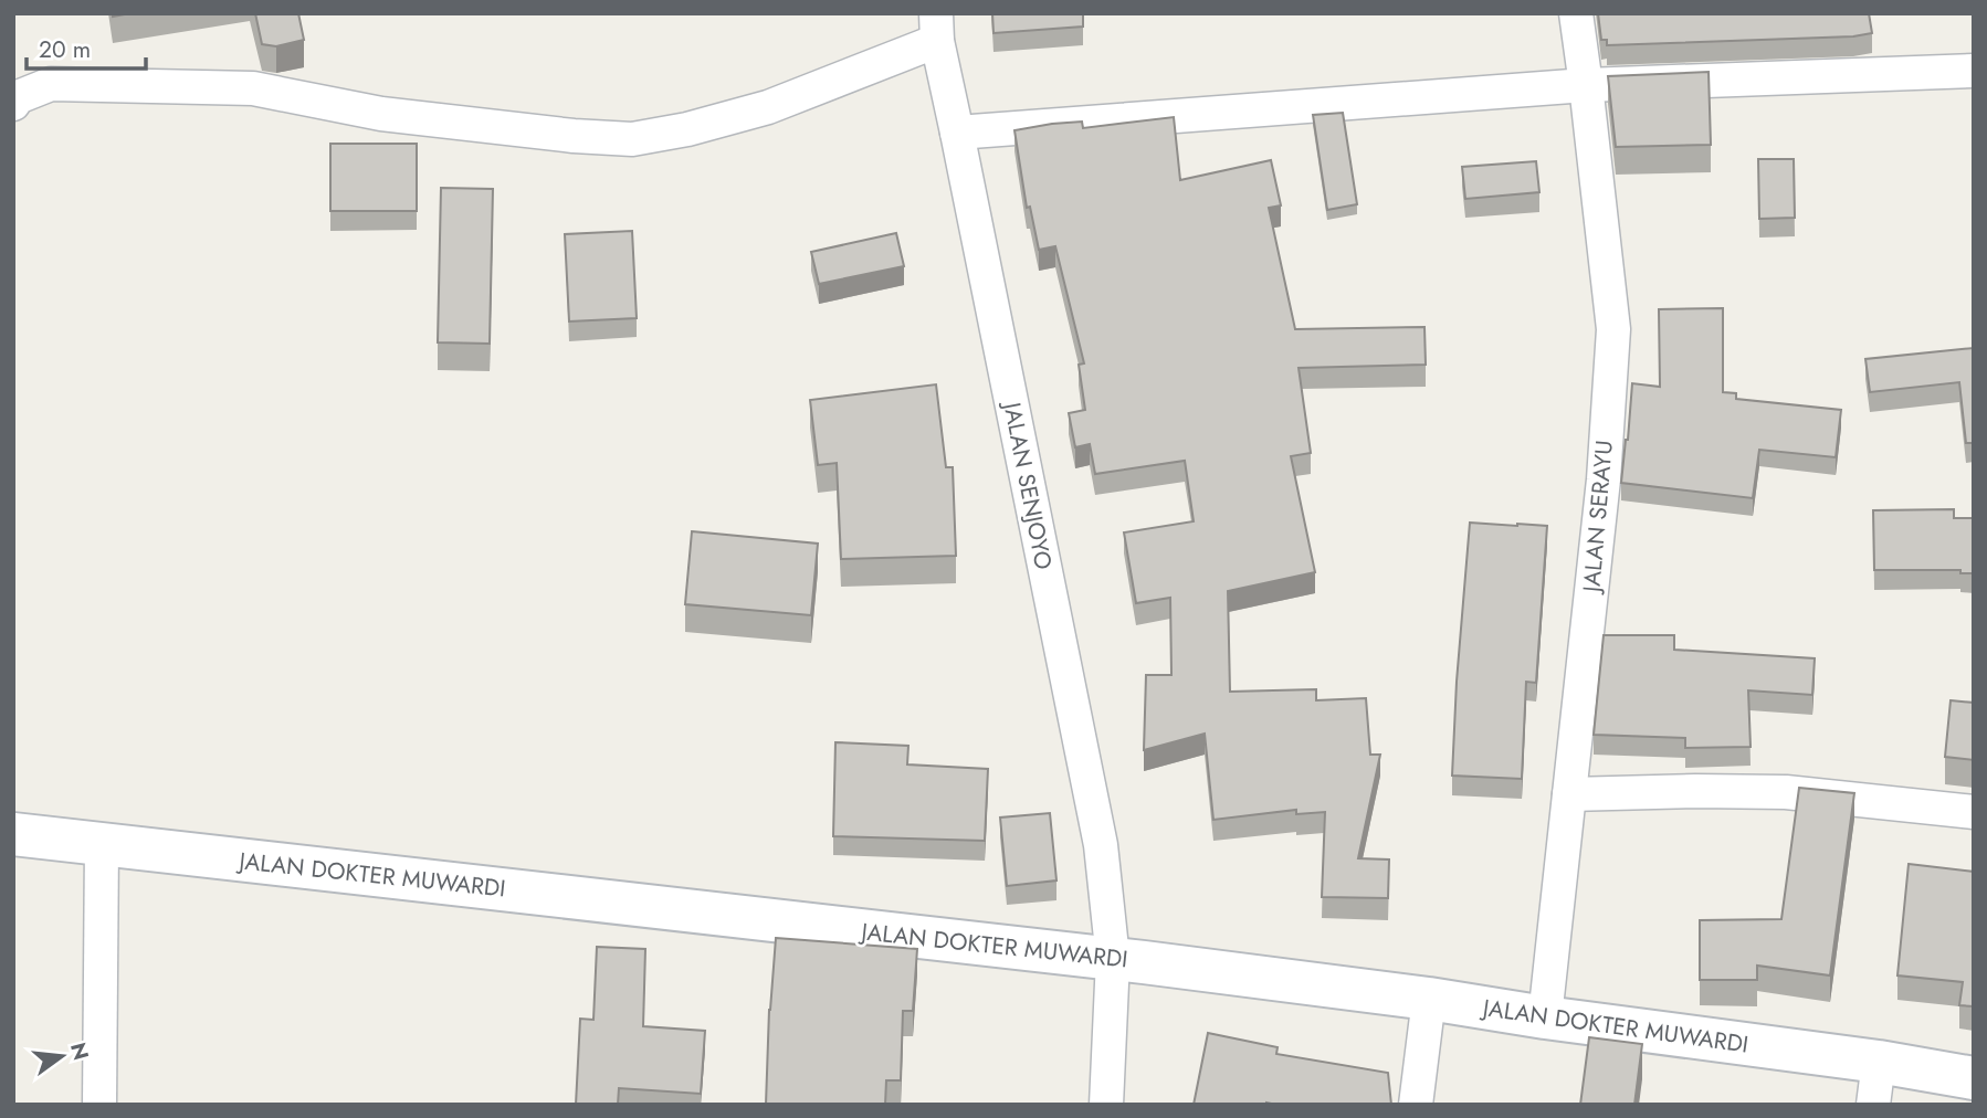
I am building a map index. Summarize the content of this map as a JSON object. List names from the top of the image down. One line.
{"streets":{"street":["JALAN SENJOYO","JALAN SERAYU","JALAN DOKTER MUWARDI"]},"crossings":[["JALAN SENJOYO","JALAN DOKTER MUWARDI"],["JALAN SERAYU","JALAN DOKTER MUWARDI"]],"scale_bar":"20 m","north":"right"}
